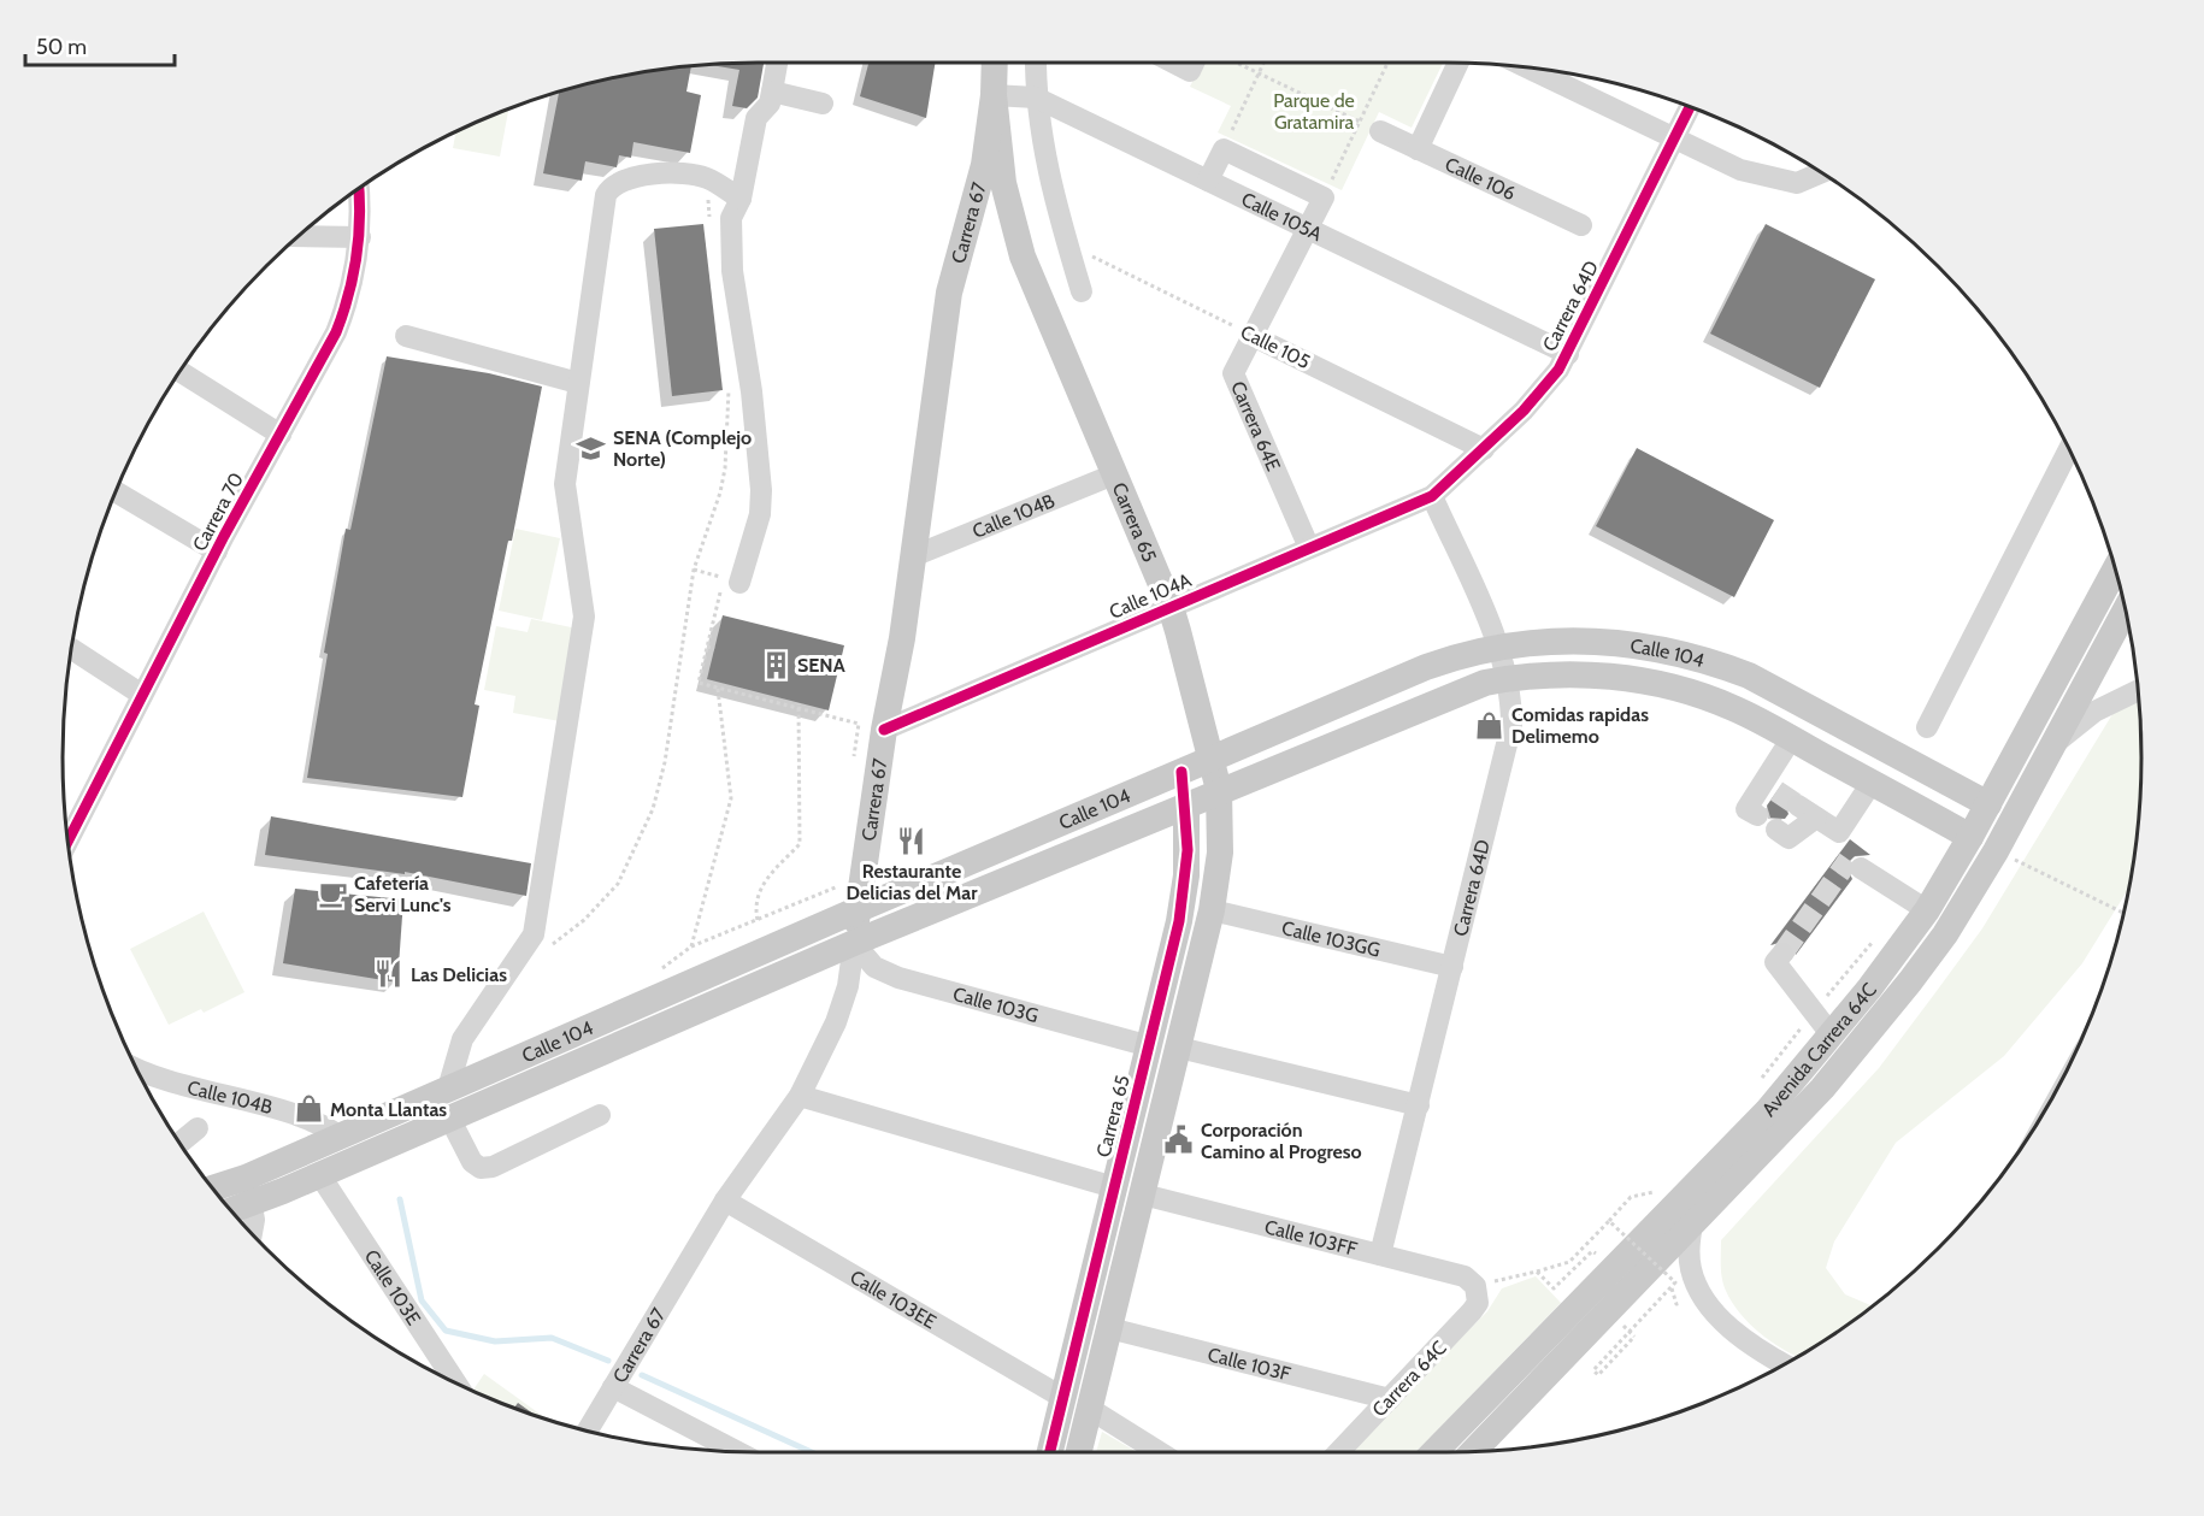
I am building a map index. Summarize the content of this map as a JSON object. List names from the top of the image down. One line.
{"streets":{"main road":["Carrera 67","Carrera 65","Calle 104","Avenida Carrera 64C"],"street":["Calle 106","Calle 105A","Carrera 64D","Calle 105","Carrera 64E","Carrera 70","Calle 104B","Calle 104A","Calle 103GG","Calle 103G","Calle 103FF","Calle 103E","Calle 103EE","Calle 103F","Carrera 64C"]},"crossings":[["Calle 105A","Carrera 67"],["Calle 105A","Carrera 64D"],["Calle 105A","Carrera 64E"],["Calle 105A","Carrera 65"],["Carrera 67","Calle 104B"],["Carrera 67","Carrera 65"],["Carrera 67","Calle 104A"],["Carrera 67","Calle 104"],["Carrera 67","Calle 103G"],["Carrera 67","Calle 103EE"],["Carrera 64D","Calle 105"],["Carrera 64D","Calle 104A"],["Carrera 64D","Calle 104"],["Carrera 64D","Calle 103GG"],["Carrera 64D","Calle 103FF"],["Calle 105","Carrera 64E"],["Carrera 64E","Calle 104A"],["Calle 104B","Carrera 65"],["Calle 104B","Calle 104"],["Carrera 65","Calle 104A"],["Carrera 65","Calle 104"],["Carrera 65","Calle 103GG"],["Carrera 65","Calle 103G"],["Carrera 65","Calle 103FF"],["Carrera 65","Calle 103EE"],["Carrera 65","Calle 103F"],["Calle 104","Calle 103G"],["Calle 104","Avenida Carrera 64C"],["Calle 104","Calle 103E"],["Calle 103FF","Carrera 64C"],["Calle 103F","Carrera 64C"]],"parks":["Parque de Gratamira"],"places":{"school or university":["SENA (Complejo Norte)"],"building":["SENA"],"shop":["Comidas rapidas Delimemo","Monta Llantas"],"restaurant":["Restaurante Delicias del Mar","Las Delicias"],"cafe":["Cafetería Servi Lunc's"],"public building":["Corporación Camino al Progreso"]},"scale_bar":"50 m"}
